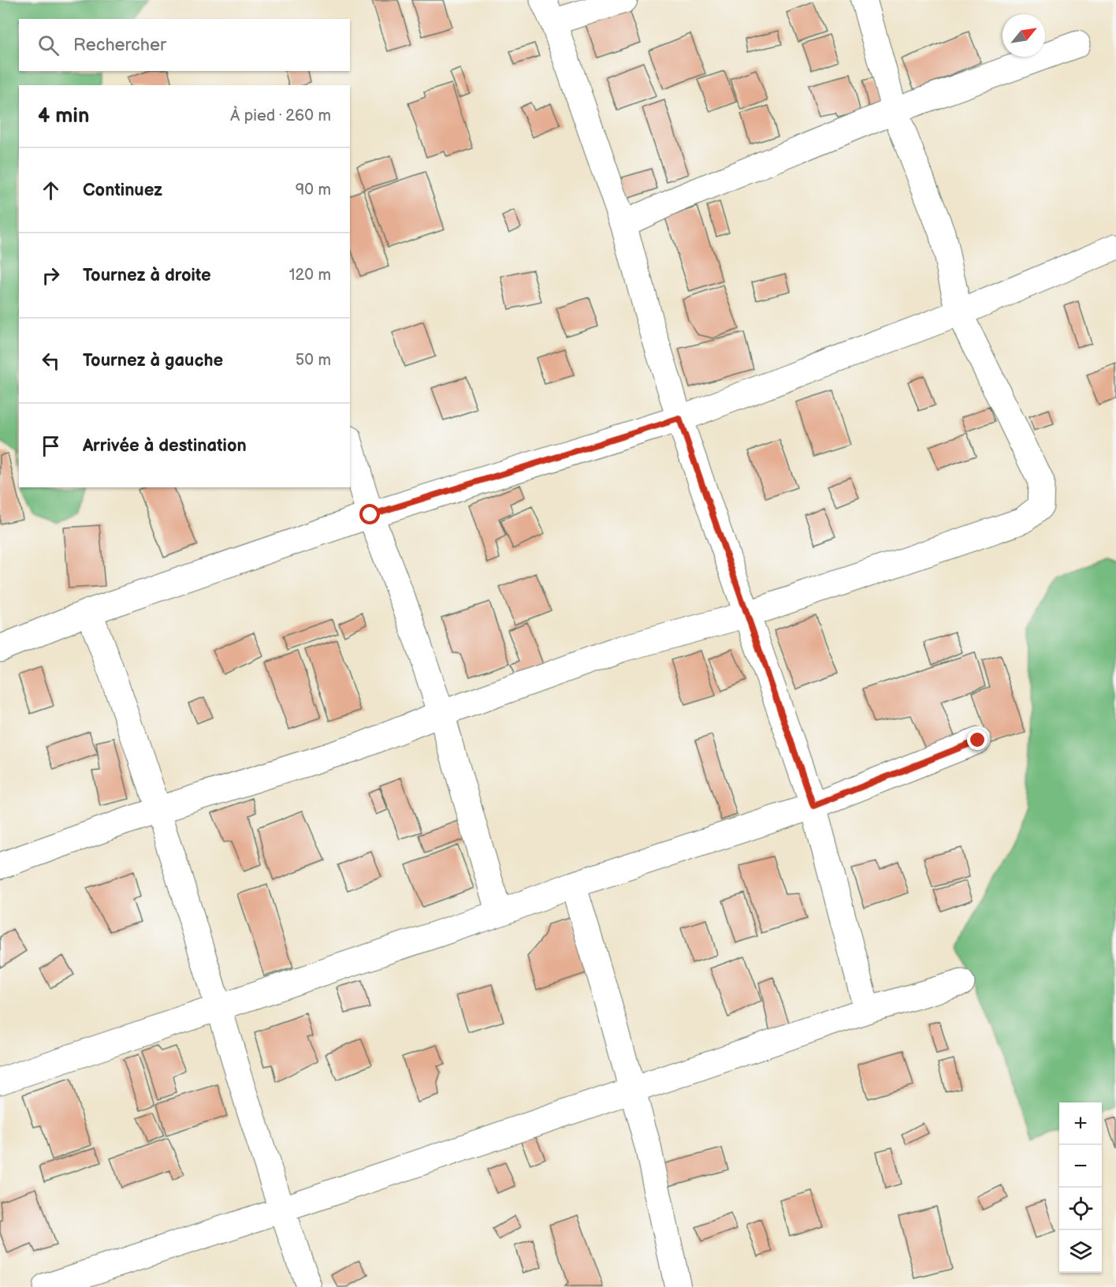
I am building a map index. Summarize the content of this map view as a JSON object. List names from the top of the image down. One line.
{"north":"top right","page":{"search":"Rechercher","heading":["4 min","À pied · 260 m"],"list":[["Continuez","90 m"],["Tournez à droite","120 m"],["Tournez à gauche","50 m"],"Arrivée à destination"],"map_buttons":["+","−"]}}
